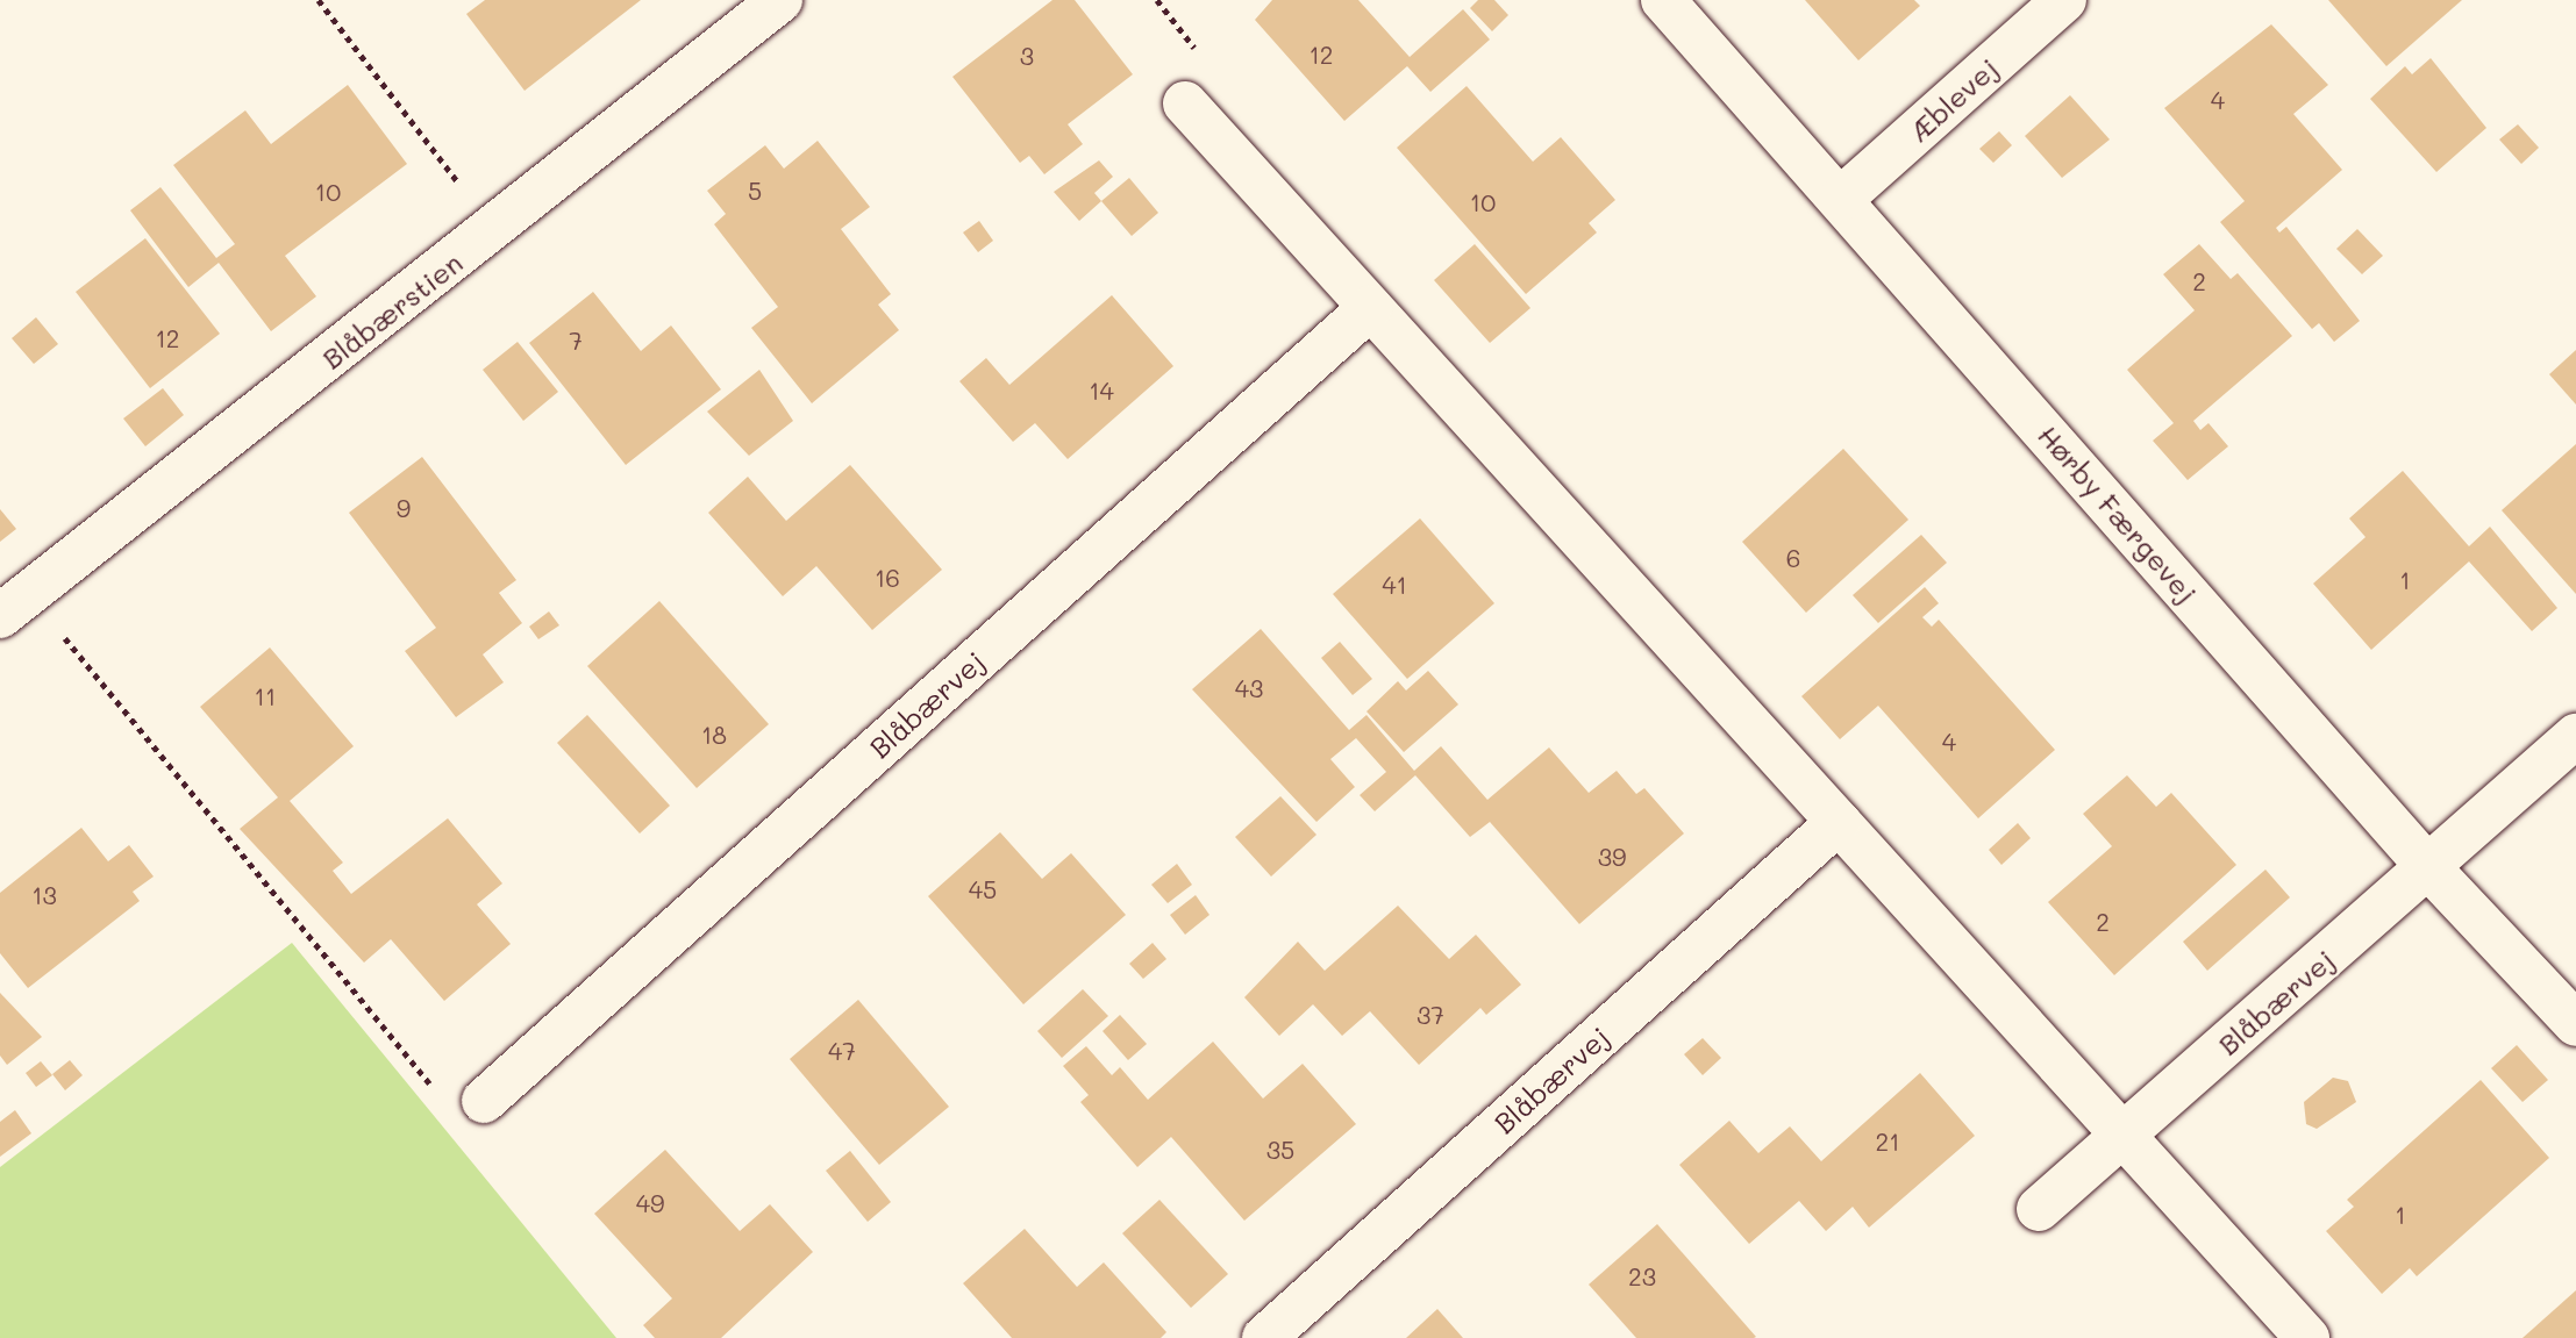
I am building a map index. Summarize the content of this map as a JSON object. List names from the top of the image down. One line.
{"streets":{"street":["Æblevej","Blåbærstien","Hørby Færgevej","Blåbærvej"]},"crossings":[["Æblevej","Hørby Færgevej"],["Hørby Færgevej","Blåbærvej"]],"house_numbers":["12","3","4","5","10","10","2","12","7","14","9","6","16","1","41","43","11","18","4","39","45","13","2","37","47","21","35","49","1","23"]}
